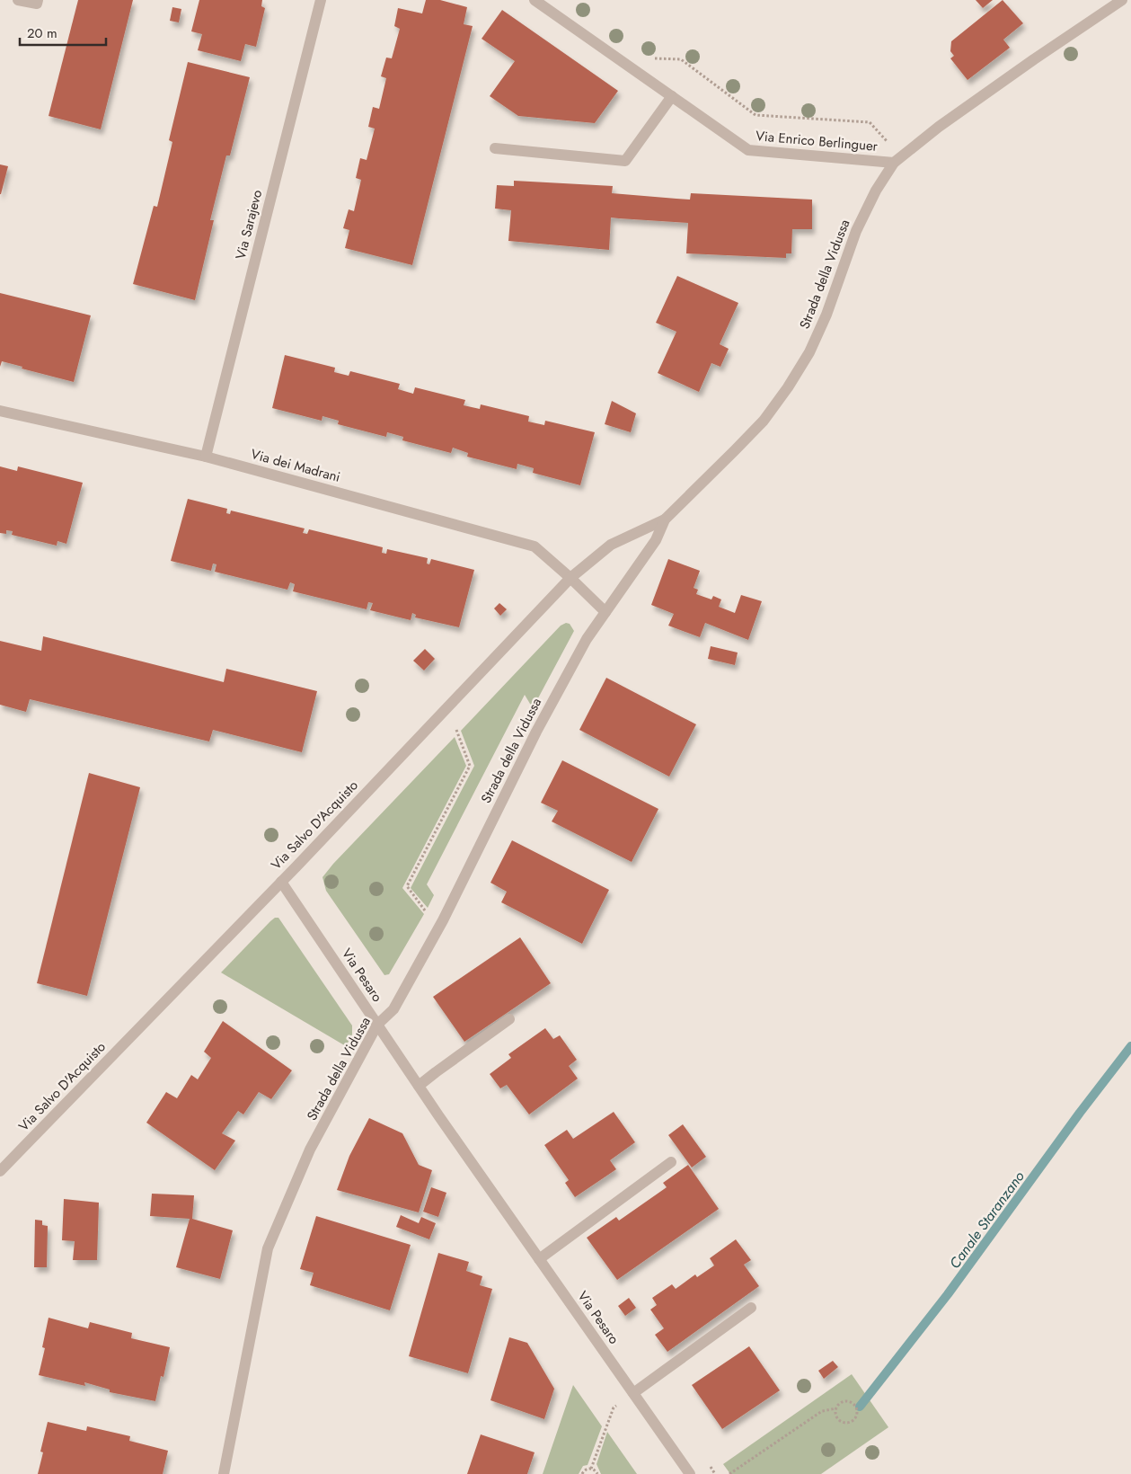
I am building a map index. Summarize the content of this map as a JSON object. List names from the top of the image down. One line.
{"streets":{"street":["Via Enrico Berlinguer","Via Sarajevo","Strada della Vidussa","Via dei Madrani","Via Salvo D'Acquisto","Via Pesaro"]},"crossings":[["Via Enrico Berlinguer","Strada della Vidussa"],["Via Sarajevo","Via dei Madrani"],["Strada della Vidussa","Via Salvo D'Acquisto"],["Strada della Vidussa","Via Pesaro"],["Via dei Madrani","Via Salvo D'Acquisto"],["Via Salvo D'Acquisto","Via Pesaro"]],"water":["Canale Staranzano"],"scale_bar":"20 m"}
